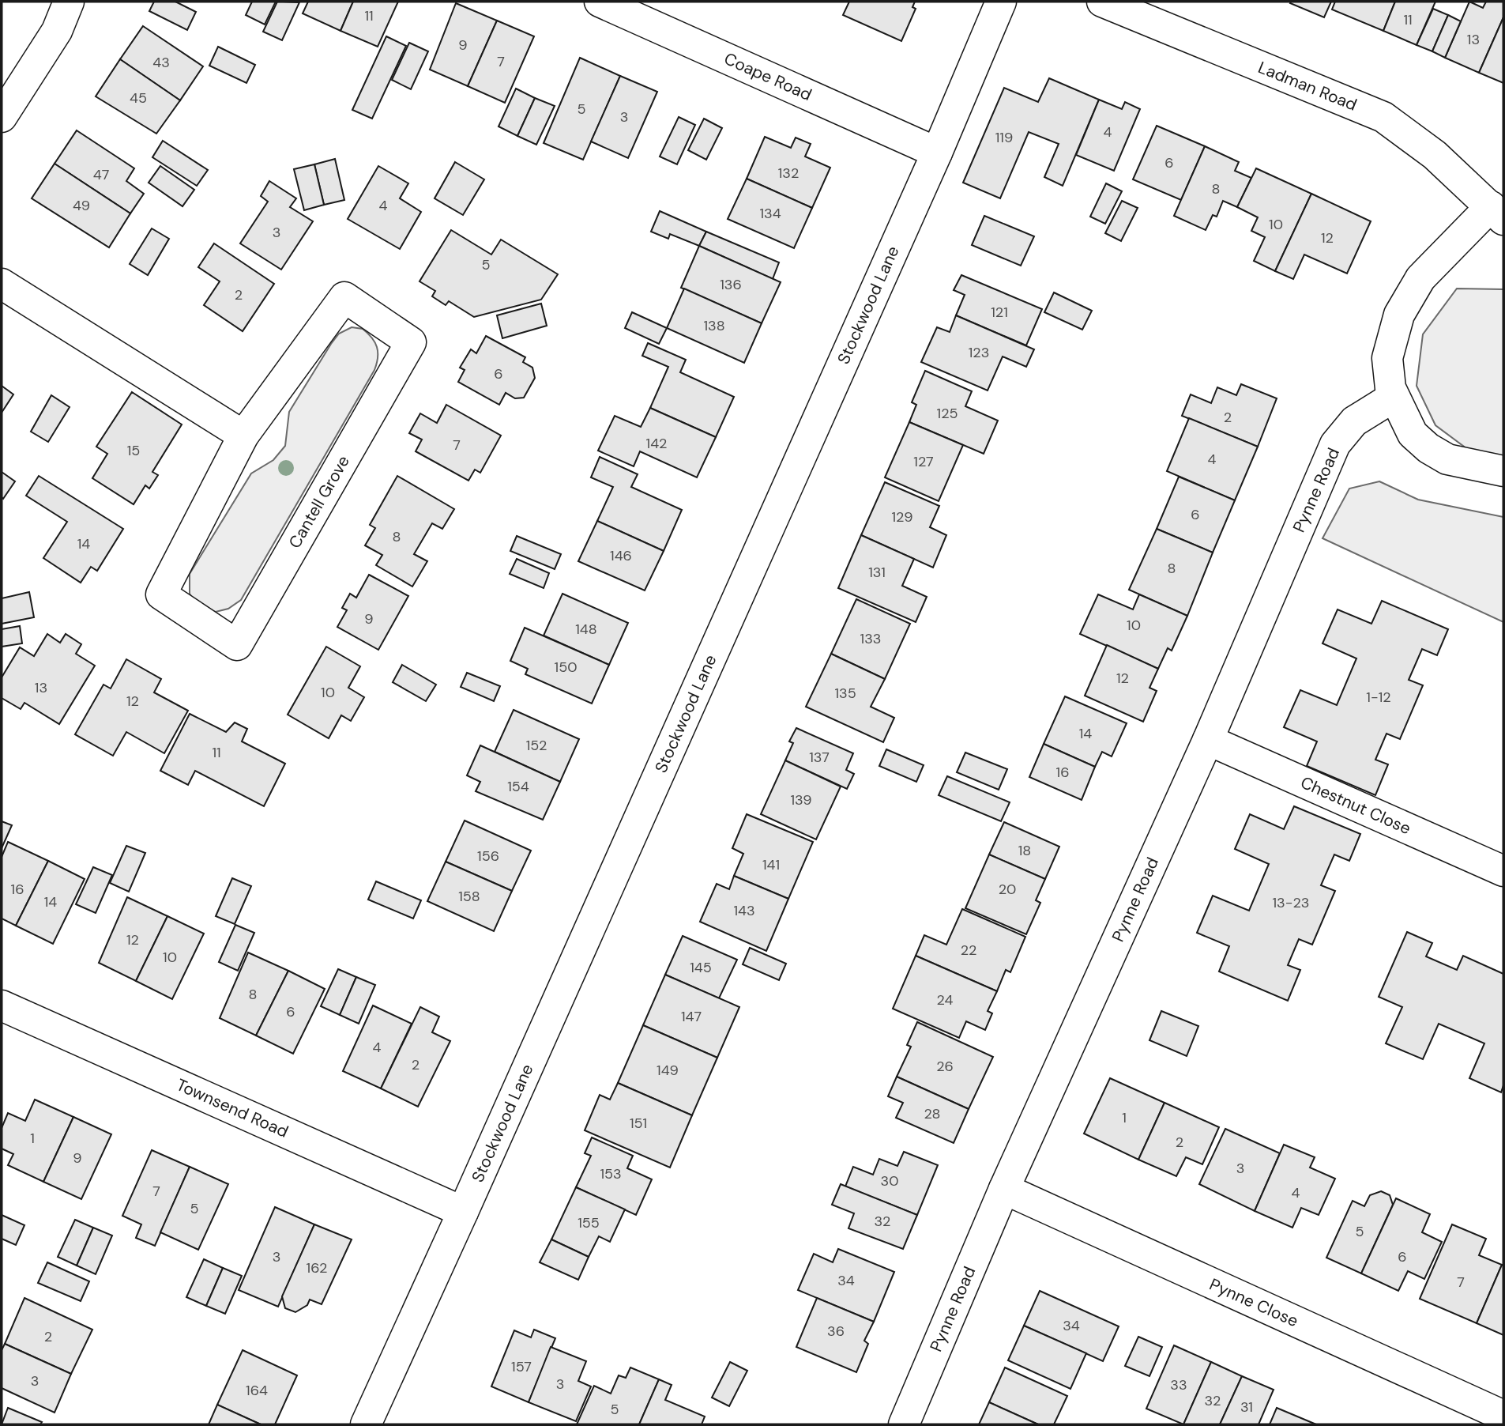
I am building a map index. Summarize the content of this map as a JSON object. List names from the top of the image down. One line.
{"streets":{"street":["Coape Road","Ladman Road","Stockwood Lane","Pynne Road","Cantell Grove","Chestnut Close","Townsend Road","Pynne Close"]},"crossings":[["Coape Road","Stockwood Lane"],["Ladman Road","Pynne Road"],["Stockwood Lane","Townsend Road"],["Pynne Road","Chestnut Close"],["Pynne Road","Pynne Close"]],"house_numbers":["11","11","13","9","7","43","45","5","3","4","119","6","132","47","8","49","4","134","10","3","12","5","136","2","121","138","123","6","125","2","142","7","15","4","127","6","129","8","14","146","8","131","9","10","148","133","150","12","13","10","135","1-12","12","14","152","11","137","16","154","139","18","156","141","16","20","158","14","13-23","143","12","22","10","145","8","24","6","147","4","2","26","149","28","1","151","1","2","9","3","153","30","7","4","5","32","155","5","3","6","162","34","7","34","36","2","157","3","3","33","164","32","31","5"]}
